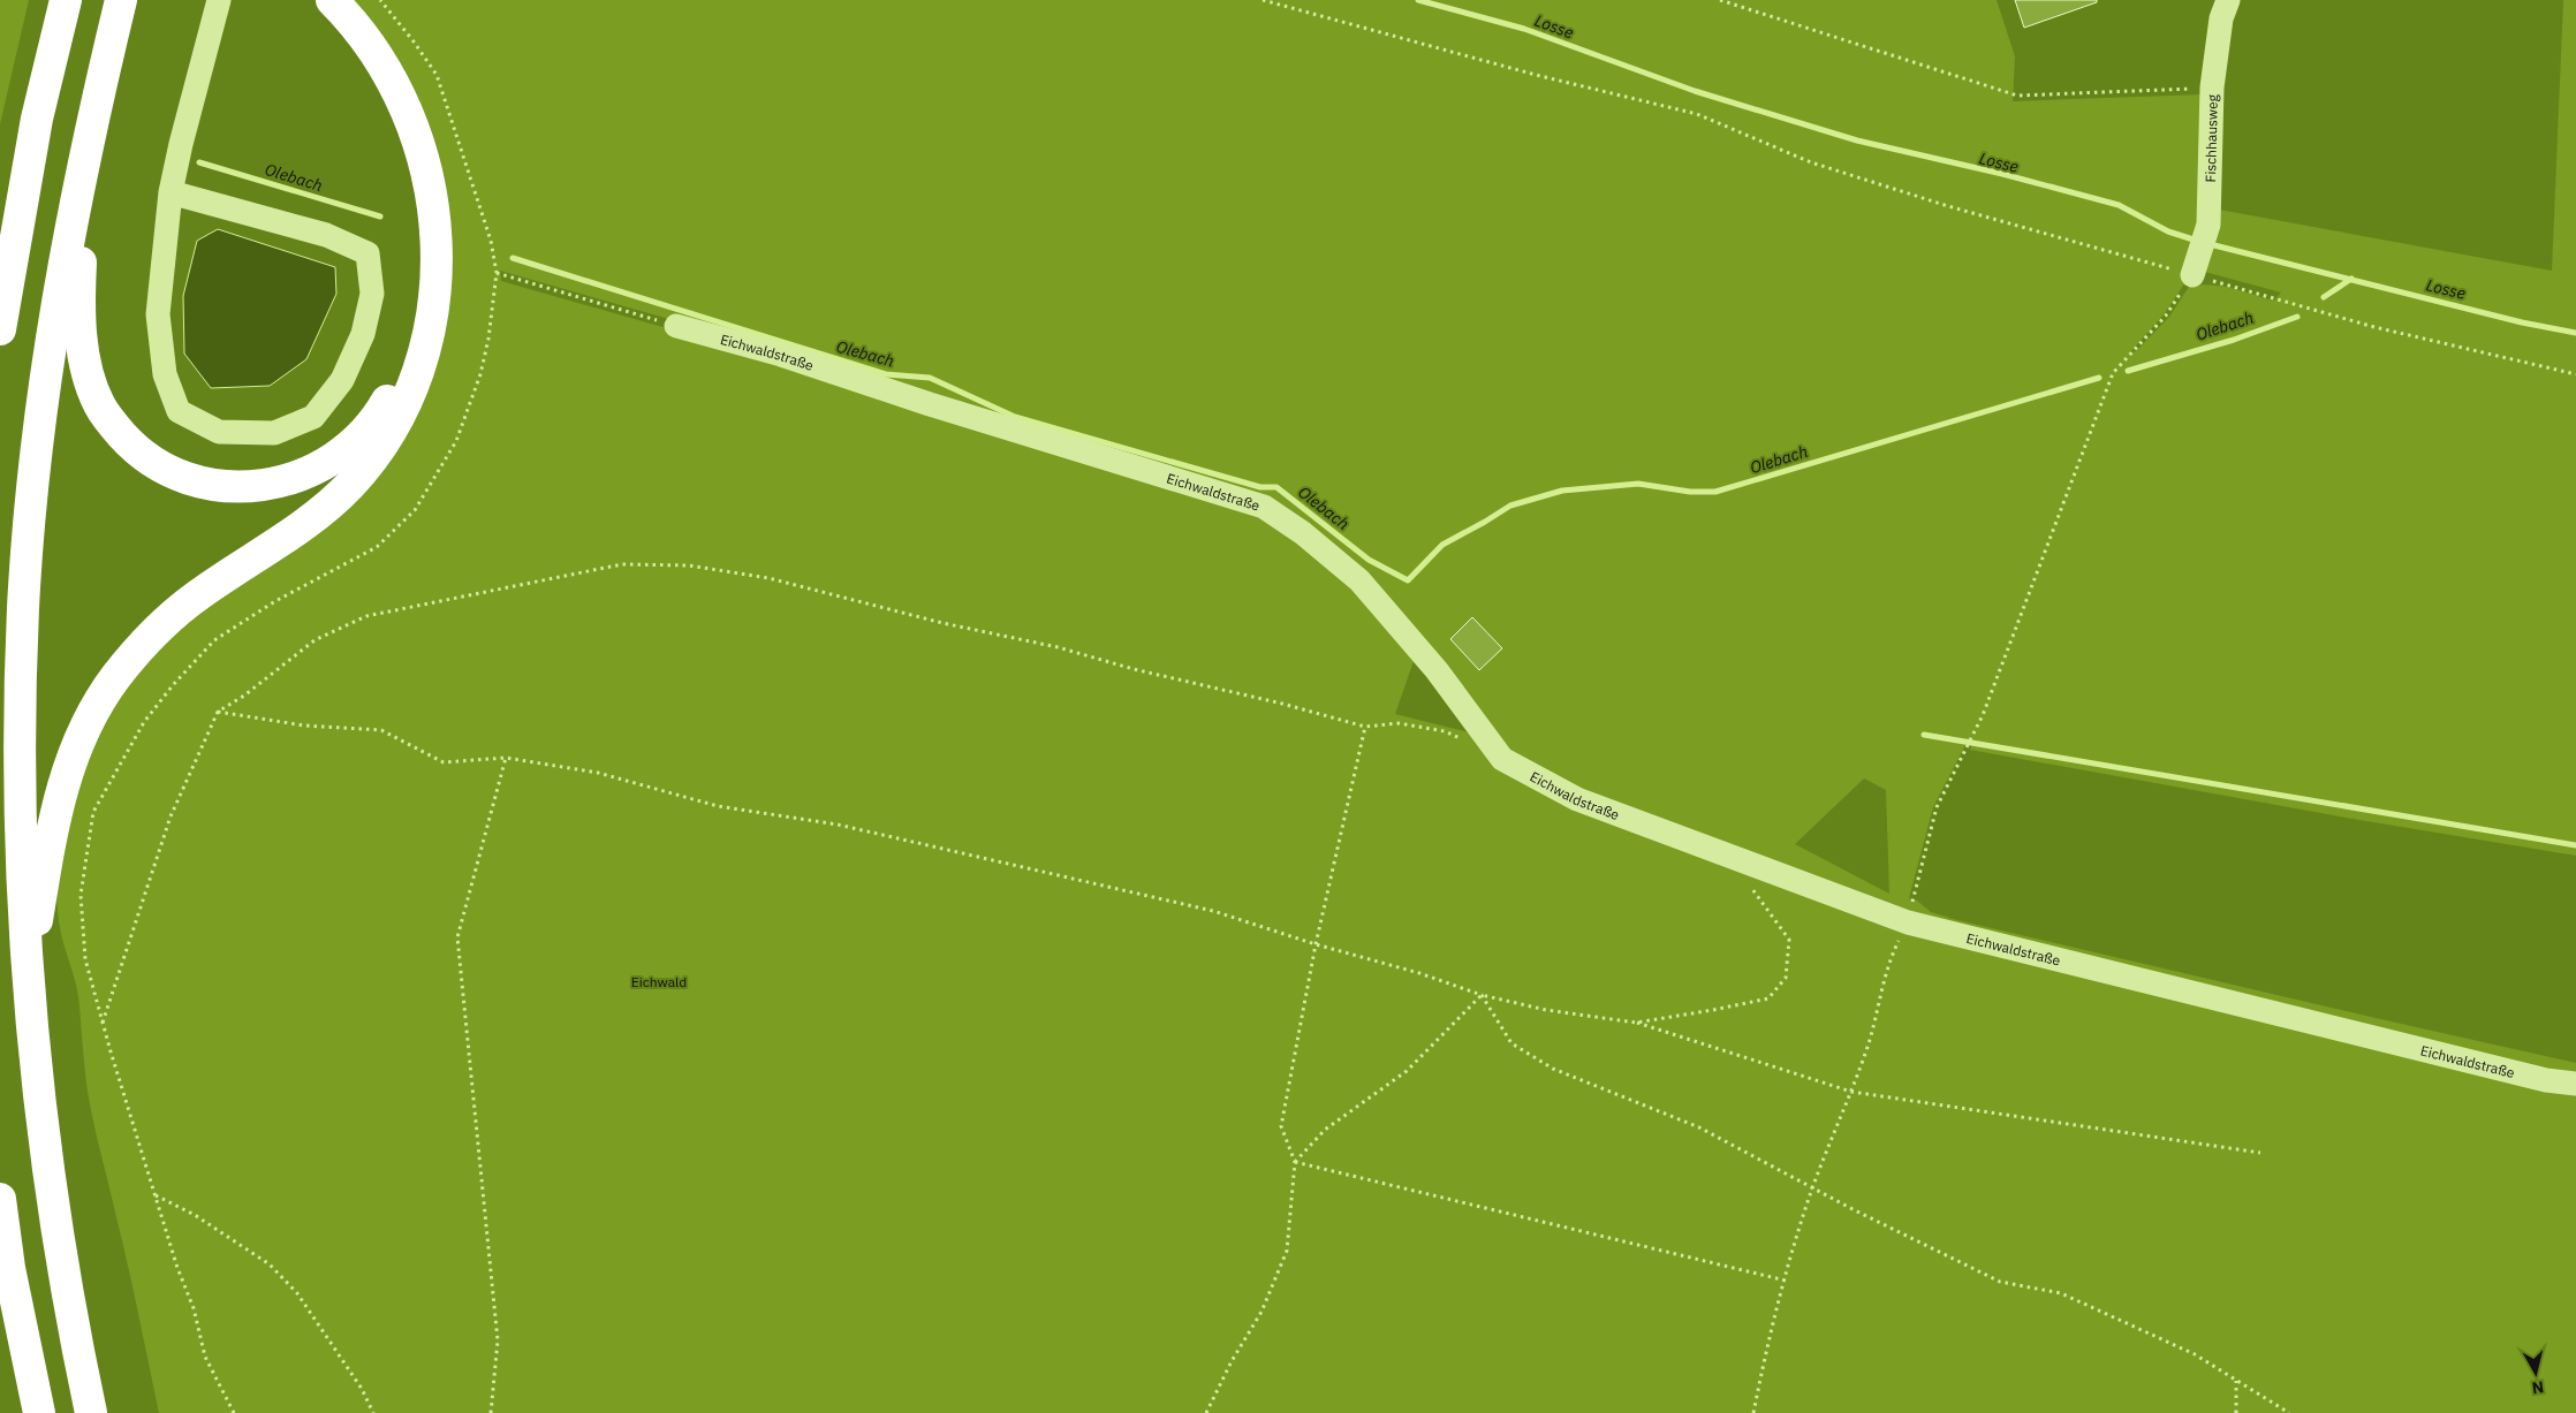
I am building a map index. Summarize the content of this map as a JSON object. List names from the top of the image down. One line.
{"streets":{"street":["Fischhausweg","Eichwaldstraße"]},"water":["Losse","Olebach"],"parks":["Eichwald"],"north":"bottom"}
